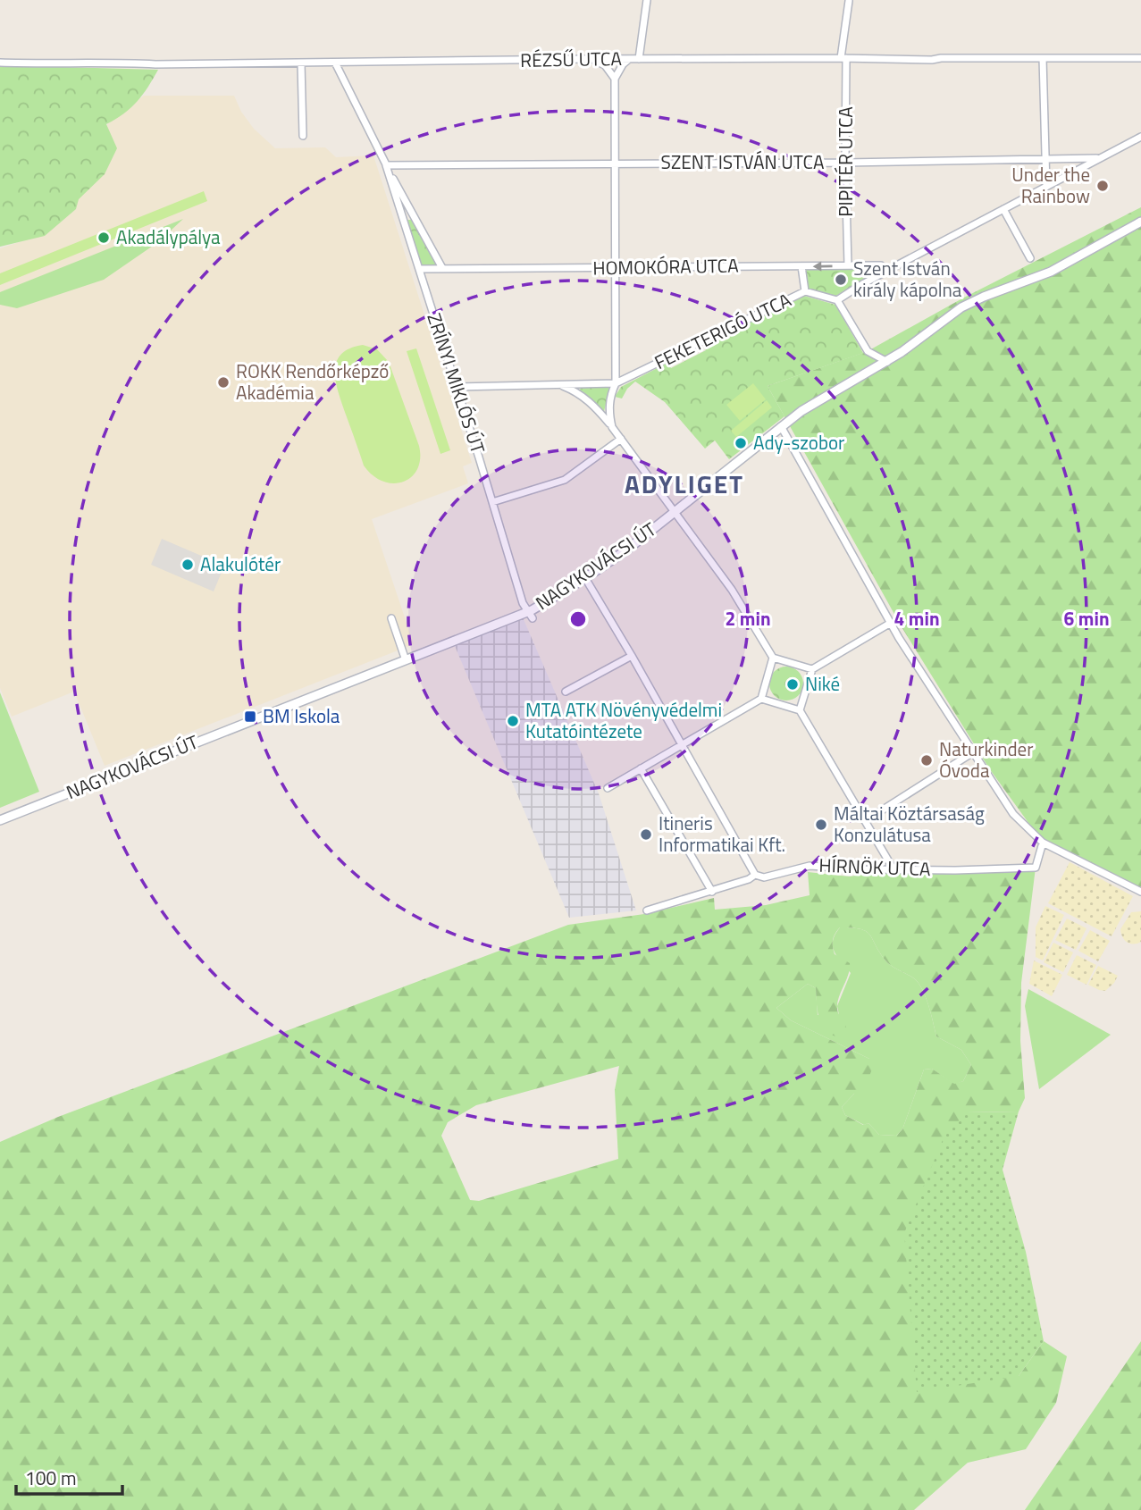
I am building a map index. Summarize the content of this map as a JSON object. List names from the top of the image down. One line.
{"streets":{"street":["RÉZSŰ UTCA","PIPITÉR UTCA","SZENT ISTVÁN UTCA","HOMOKÓRA UTCA","FEKETERIGÓ UTCA","ZRÍNYI MIKLÓS ÚT","NAGYKOVÁCSI ÚT","HÍRNÖK UTCA"]},"crossings":[["RÉZSŰ UTCA","PIPITÉR UTCA"],["RÉZSŰ UTCA","ZRÍNYI MIKLÓS ÚT"],["PIPITÉR UTCA","SZENT ISTVÁN UTCA"],["PIPITÉR UTCA","HOMOKÓRA UTCA"],["SZENT ISTVÁN UTCA","ZRÍNYI MIKLÓS ÚT"],["HOMOKÓRA UTCA","ZRÍNYI MIKLÓS ÚT"],["FEKETERIGÓ UTCA","ZRÍNYI MIKLÓS ÚT"],["ZRÍNYI MIKLÓS ÚT","NAGYKOVÁCSI ÚT"]],"districts":["ADYLIGET"],"places":{"other":["Under the Rainbow","Akadálypálya","Szent István király kápolna","ROKK Rendőrképző Akadémia","Ady-szobor","Alakulótér","Niké","MTA ATK Növényvédelmi Kutatóintézete","Naturkinder Óvoda","Máltai Köztársaság Konzulátusa","Itineris Informatikai Kft."],"transit":["BM Iskola"]},"scale_bar":"100 m","rings":["2 min","4 min","6 min"]}
